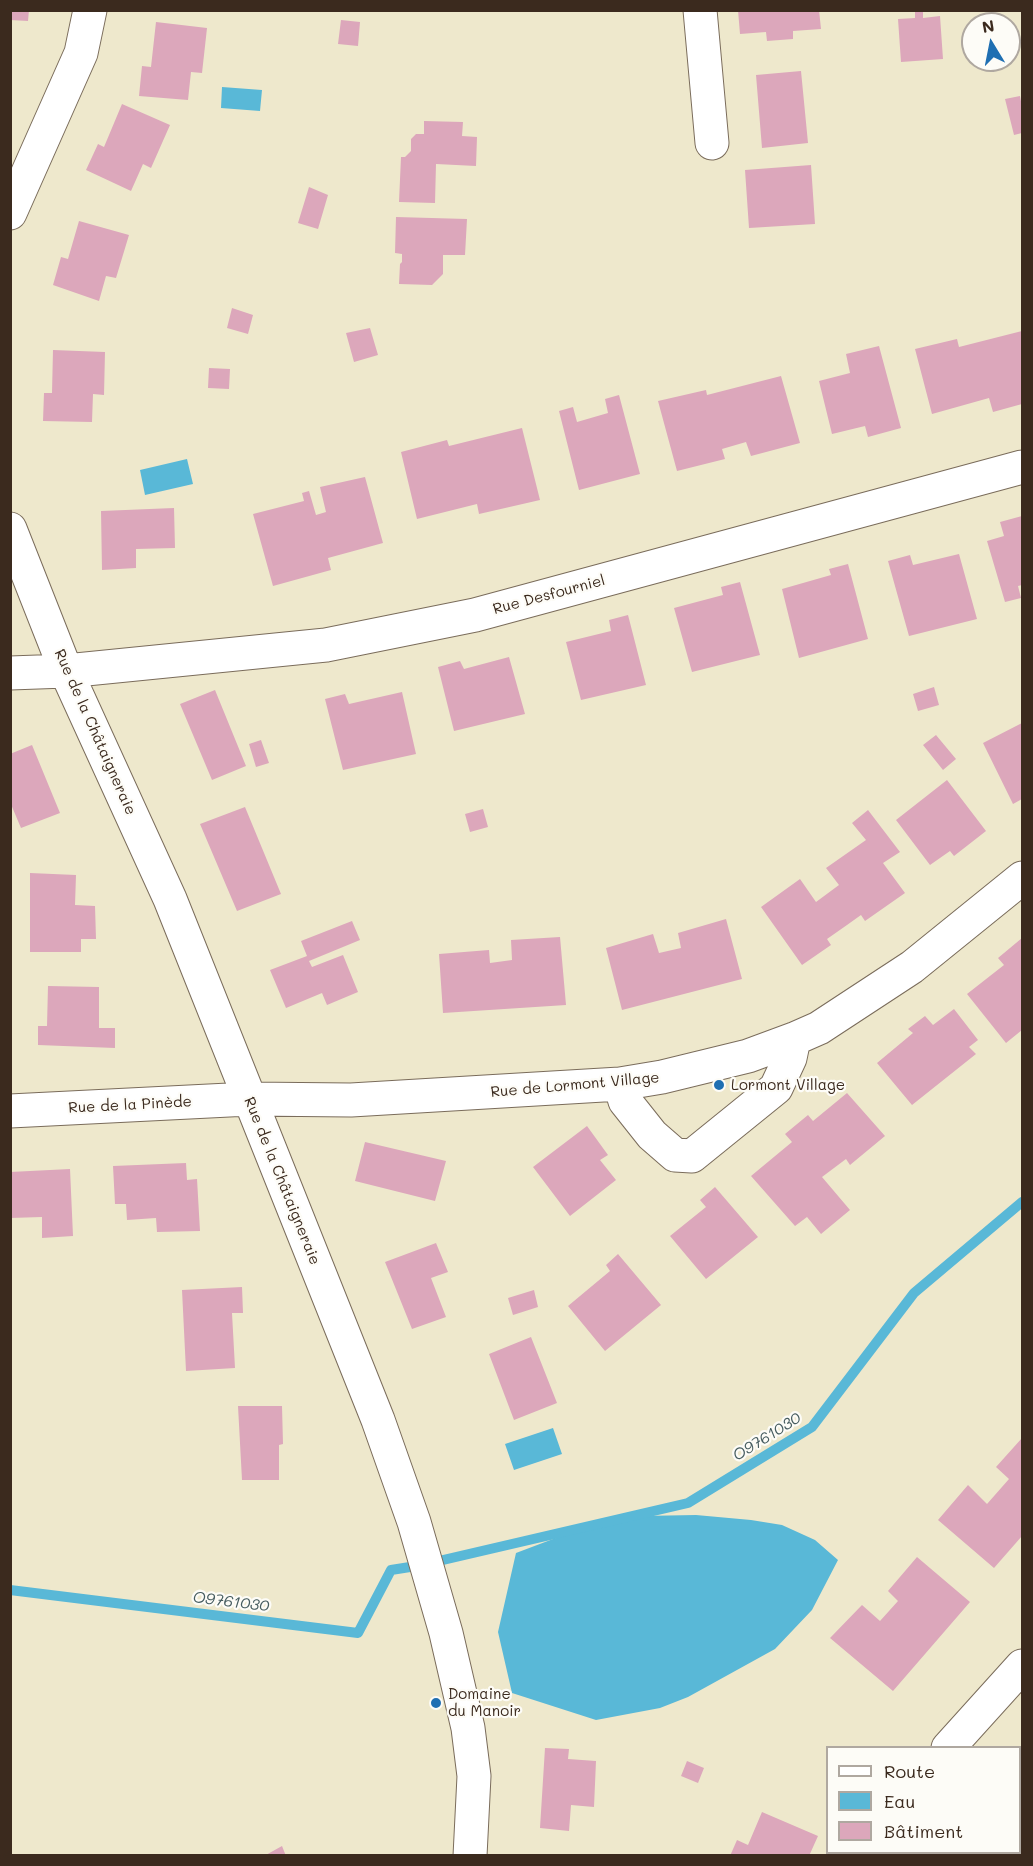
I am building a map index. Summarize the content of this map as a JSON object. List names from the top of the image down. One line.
{"streets":{"street":["Rue Desfourniel","Rue de la Châtaigneraie","Rue de Lormont Village","Rue de la Pinède"]},"crossings":[["Rue Desfourniel","Rue de la Châtaigneraie"],["Rue de la Châtaigneraie","Rue de Lormont Village"],["Rue de la Châtaigneraie","Rue de la Pinède"],["Rue de Lormont Village","Rue de la Pinède"]],"water":["O9761030"],"places":["Lormont Village","Domaine du Manoir"],"legend":["Route","Eau","Bâtiment"],"north":"top"}
